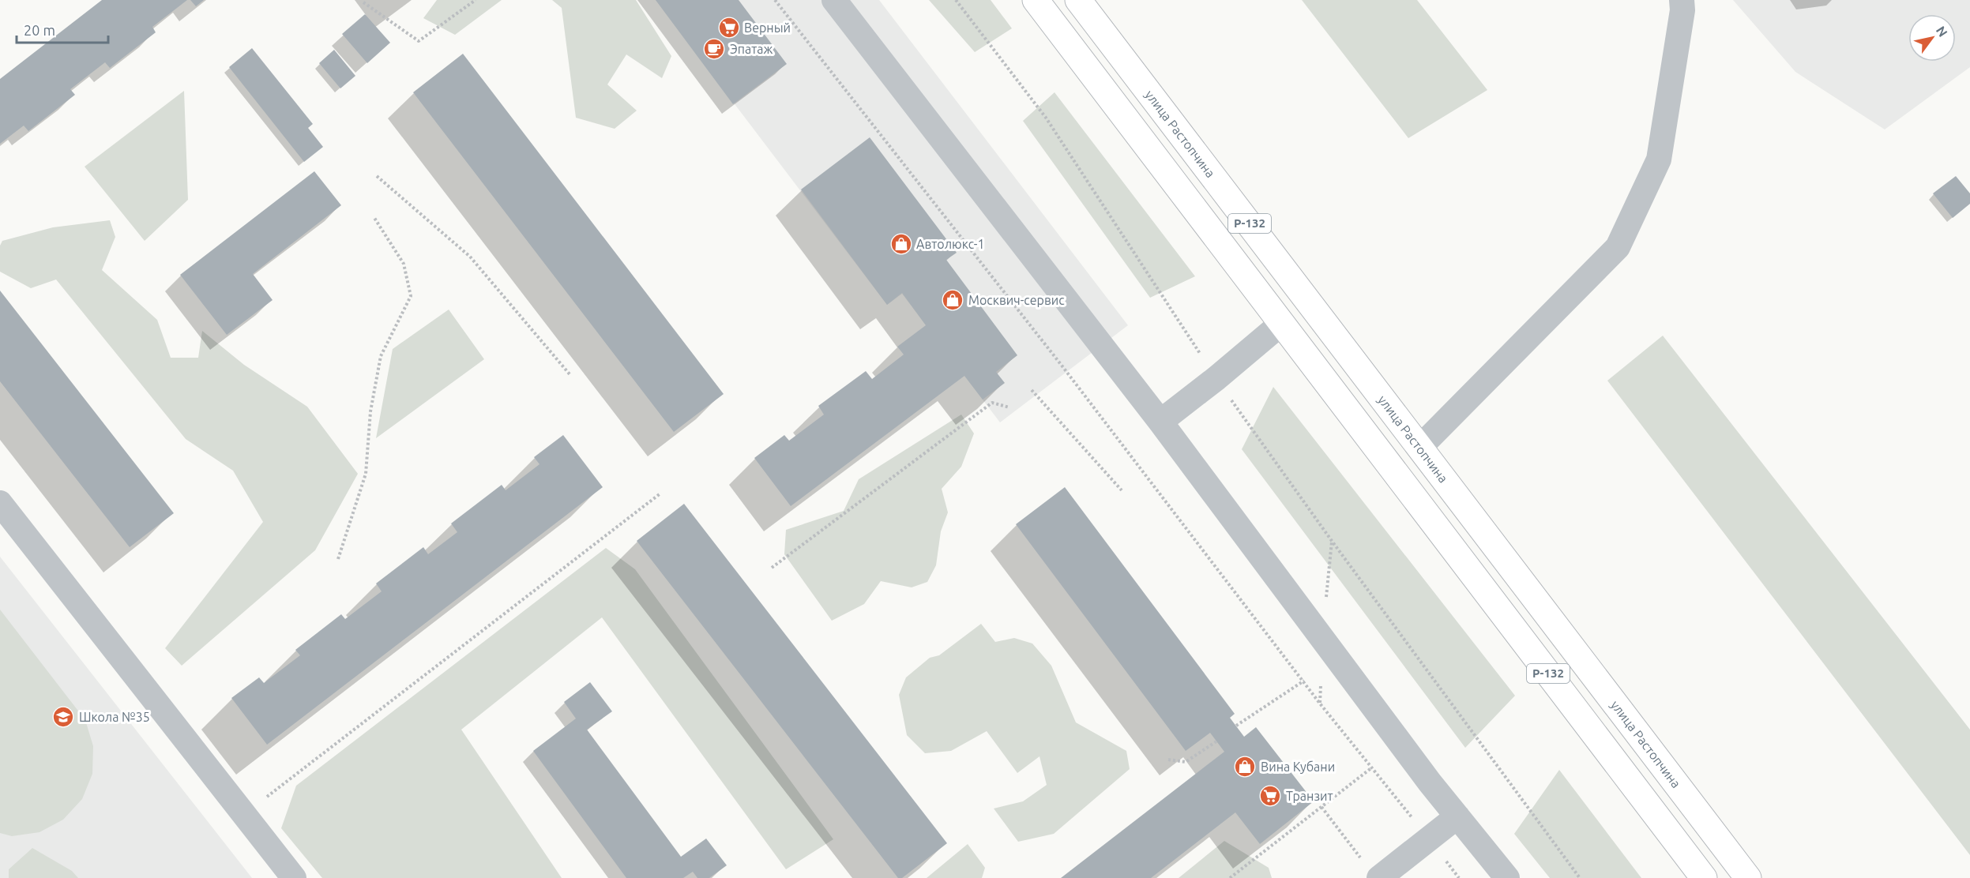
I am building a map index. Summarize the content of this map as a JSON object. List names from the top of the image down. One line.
{"streets":{"highway":["улица Растопчина","Р-132"]},"places":{"supermarket":["Верный","Транзит"],"cafe":["Эпатаж"],"shop":["Автолюкс-1","Москвич-сервис","Вина Кубани"],"school or university":["Школа №35"]},"scale_bar":"20 m","north":"top right"}
